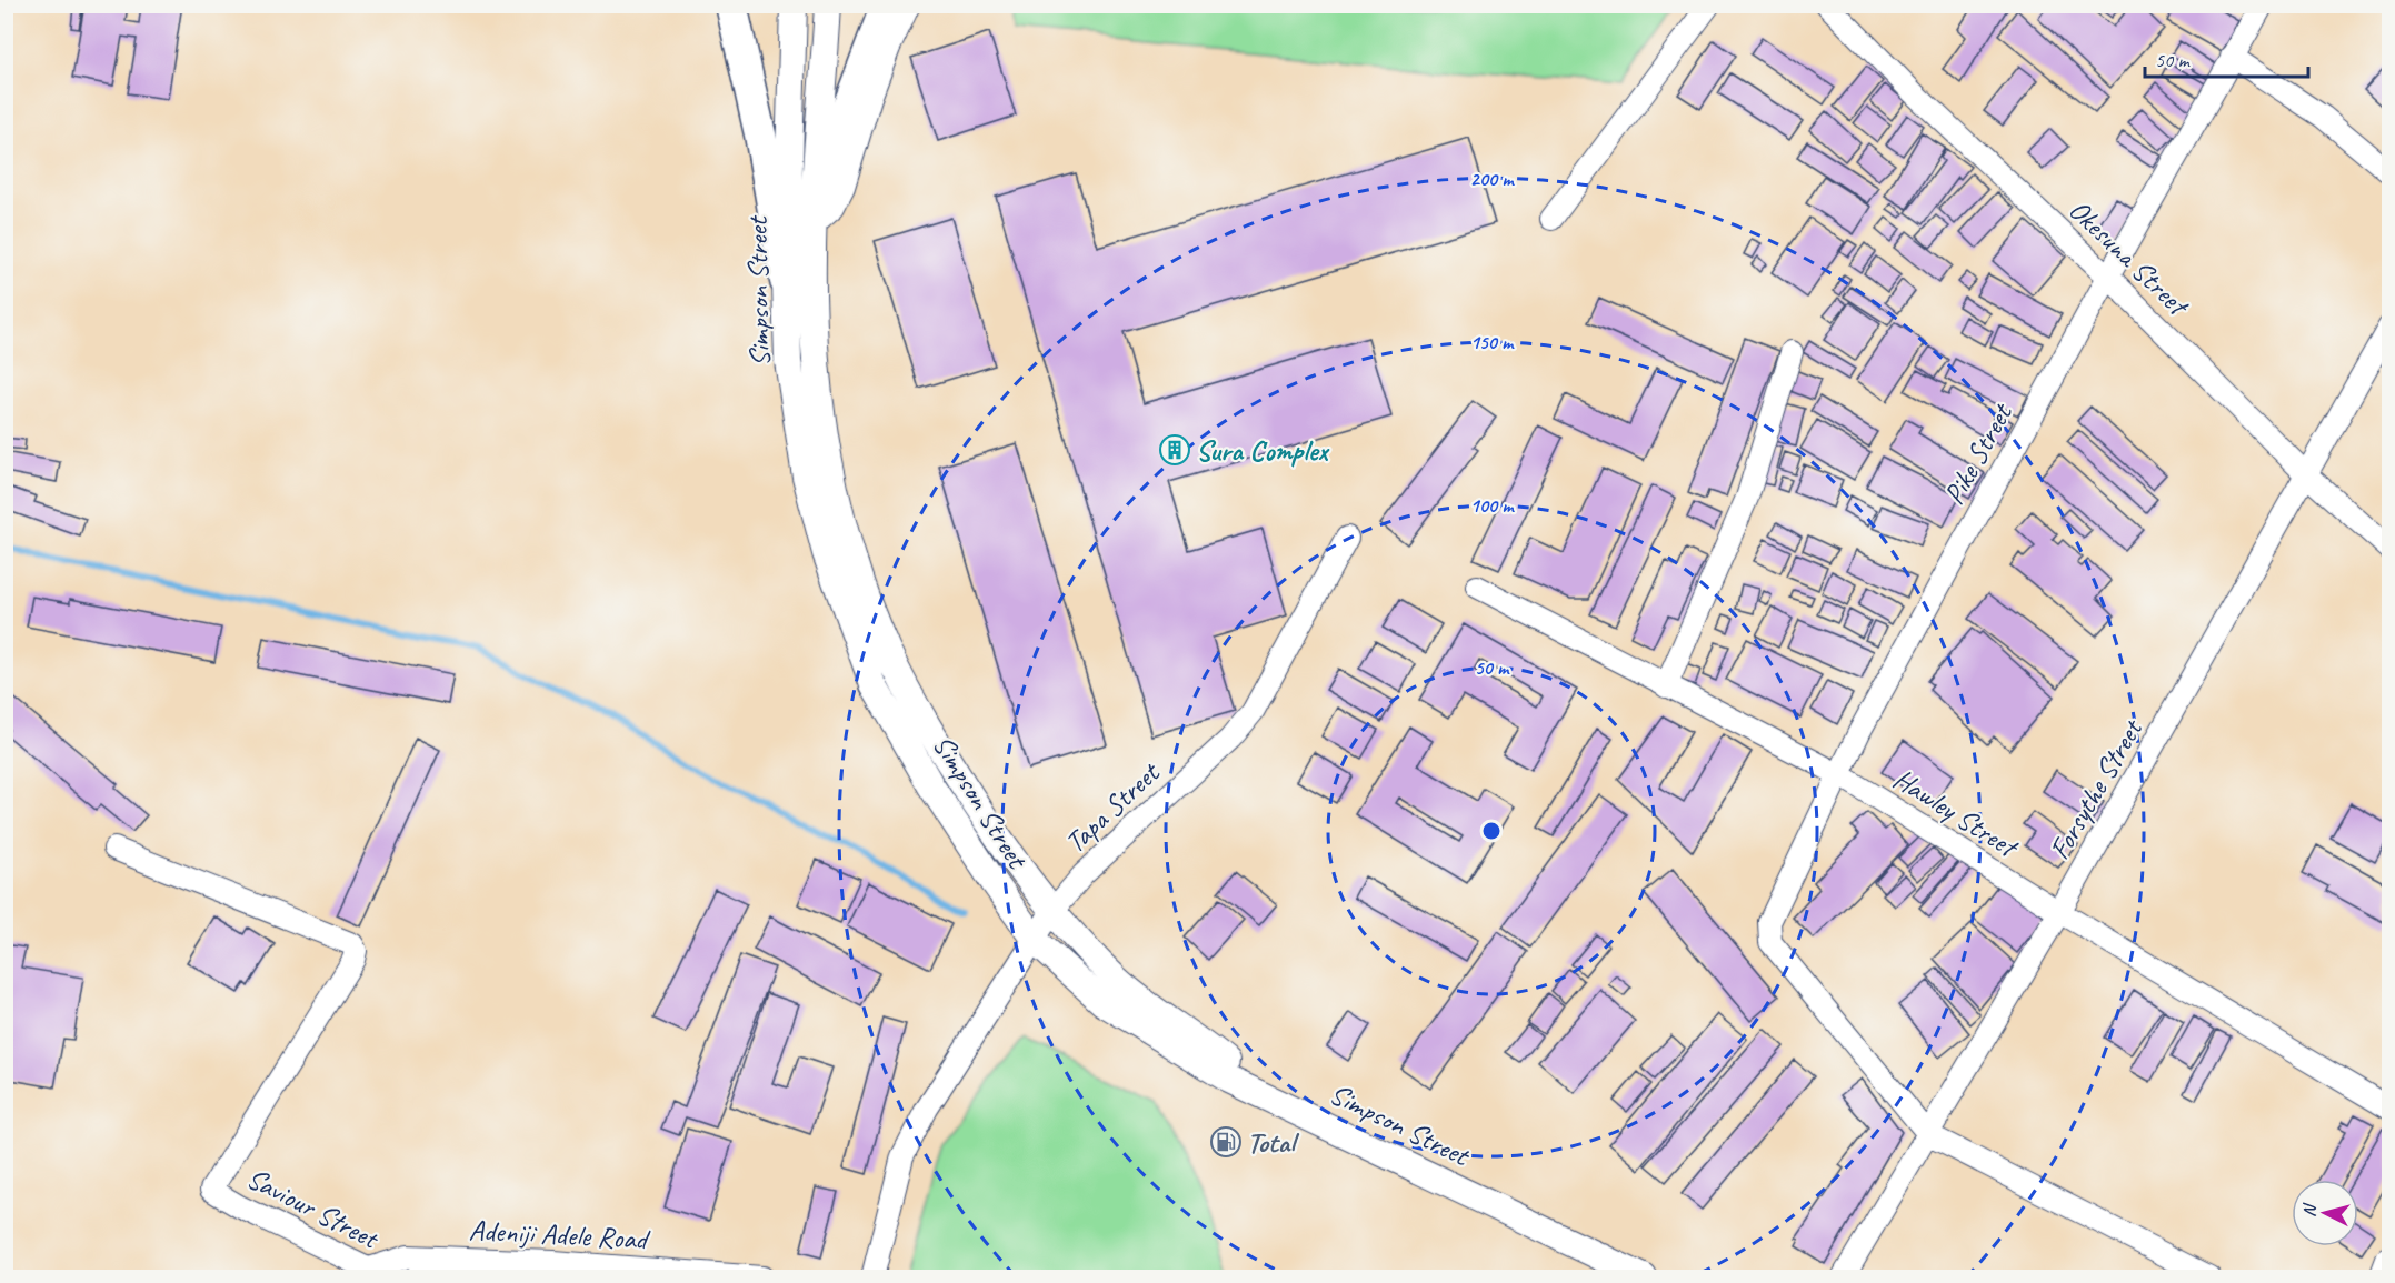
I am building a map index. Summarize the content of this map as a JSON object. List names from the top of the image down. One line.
{"streets":{"main road":["Simpson Street"],"street":["Okesuna Street","Pike Street","Forsythe Street","Tapa Street","Hawley Street","Saviour Street","Adeniji Adele Road"]},"crossings":[["Okesuna Street","Pike Street"],["Okesuna Street","Forsythe Street"],["Simpson Street","Tapa Street"],["Pike Street","Forsythe Street"],["Pike Street","Hawley Street"],["Forsythe Street","Hawley Street"],["Saviour Street","Adeniji Adele Road"]],"places":{"building":["Sura Complex"],"fuel station":["Total"]},"scale_bar":"50 m","north":"left","rings":["200 m","150 m","100 m","50 m"]}
